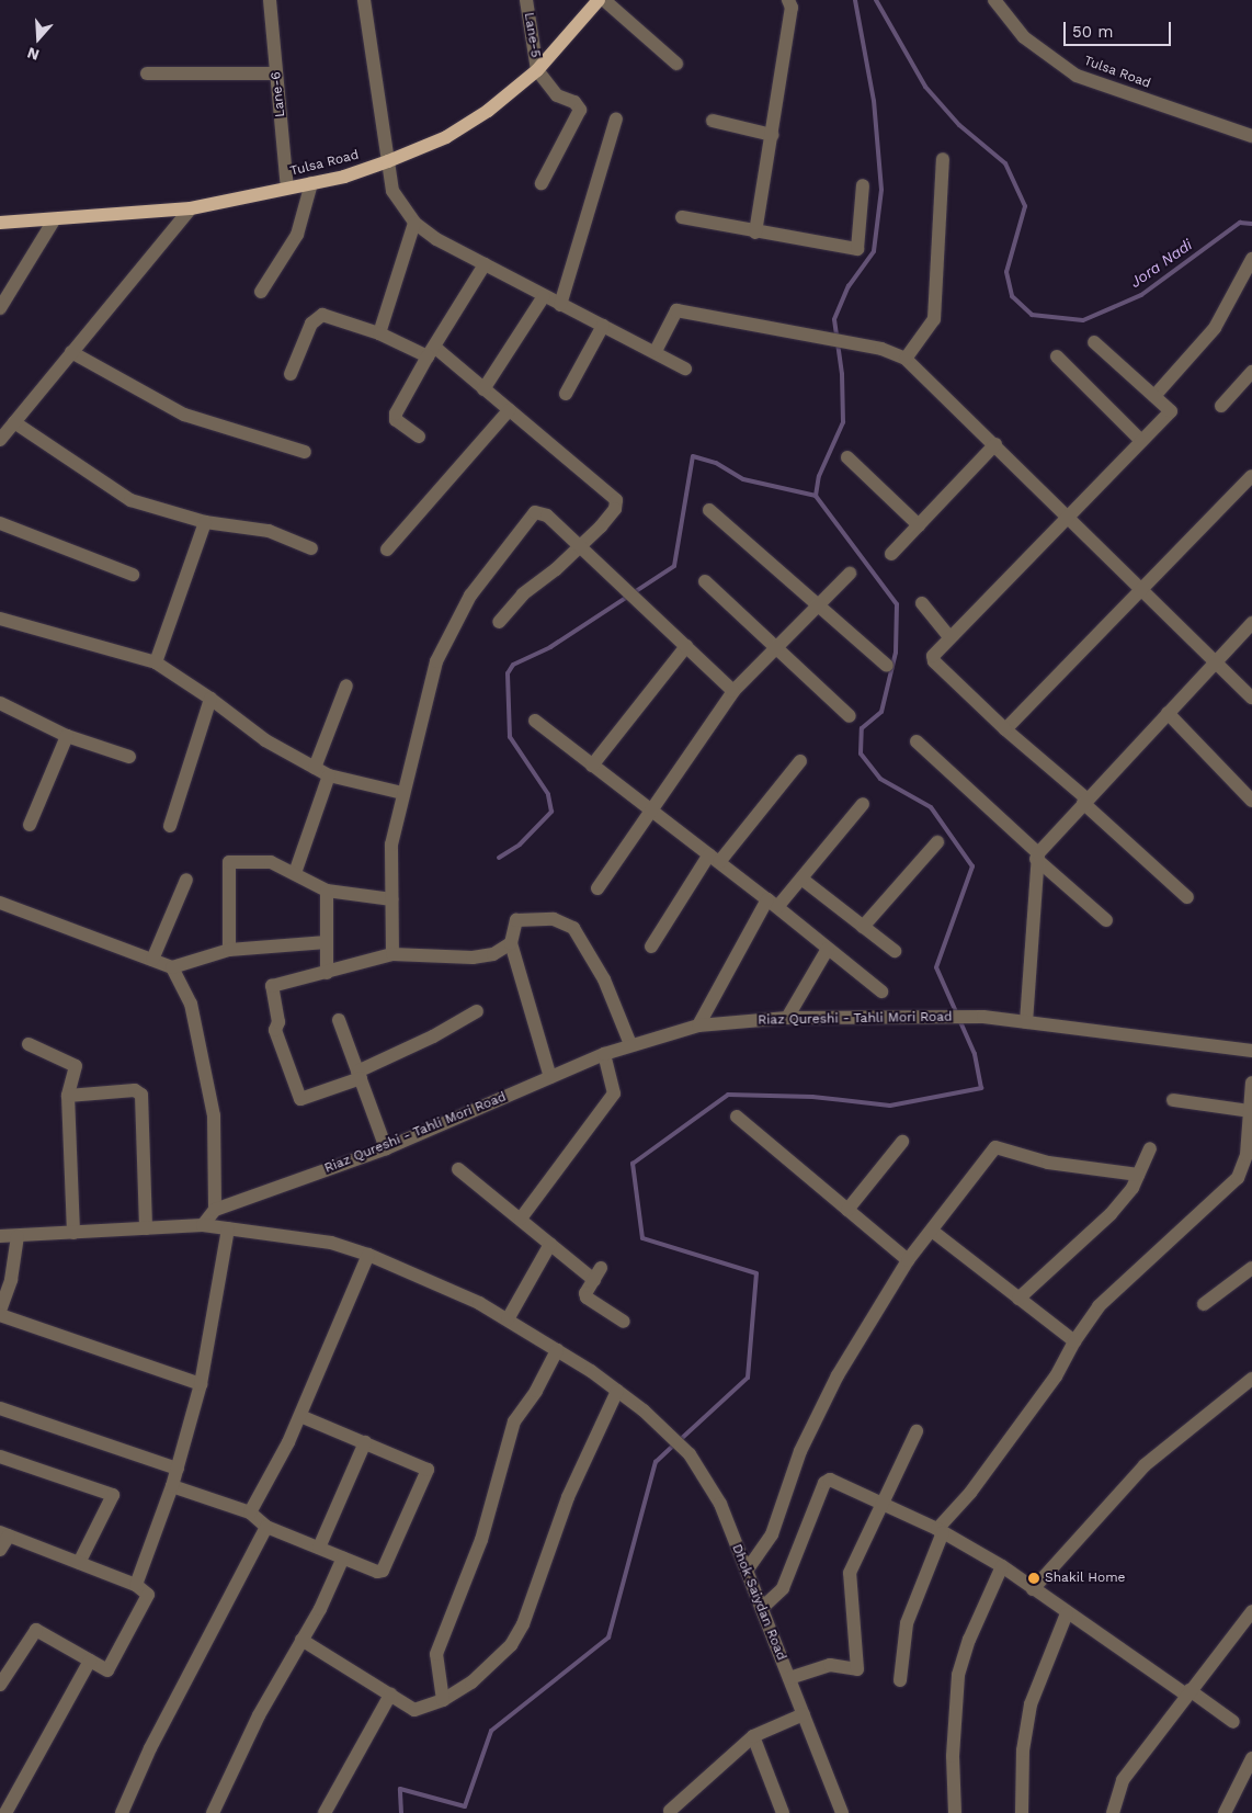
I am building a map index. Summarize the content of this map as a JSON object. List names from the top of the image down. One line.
{"streets":{"main road":["Tulsa Road"],"street":["Lane-5","Lane-6","Riaz Qureshi - Tahli Mori Road","Dhok Saiydan Road"]},"crossings":[["Lane-5","Tulsa Road"],["Tulsa Road","Lane-6"]],"water":["Jora Nadi"],"places":["Shakil Home"],"scale_bar":"50 m","north":"bottom"}
